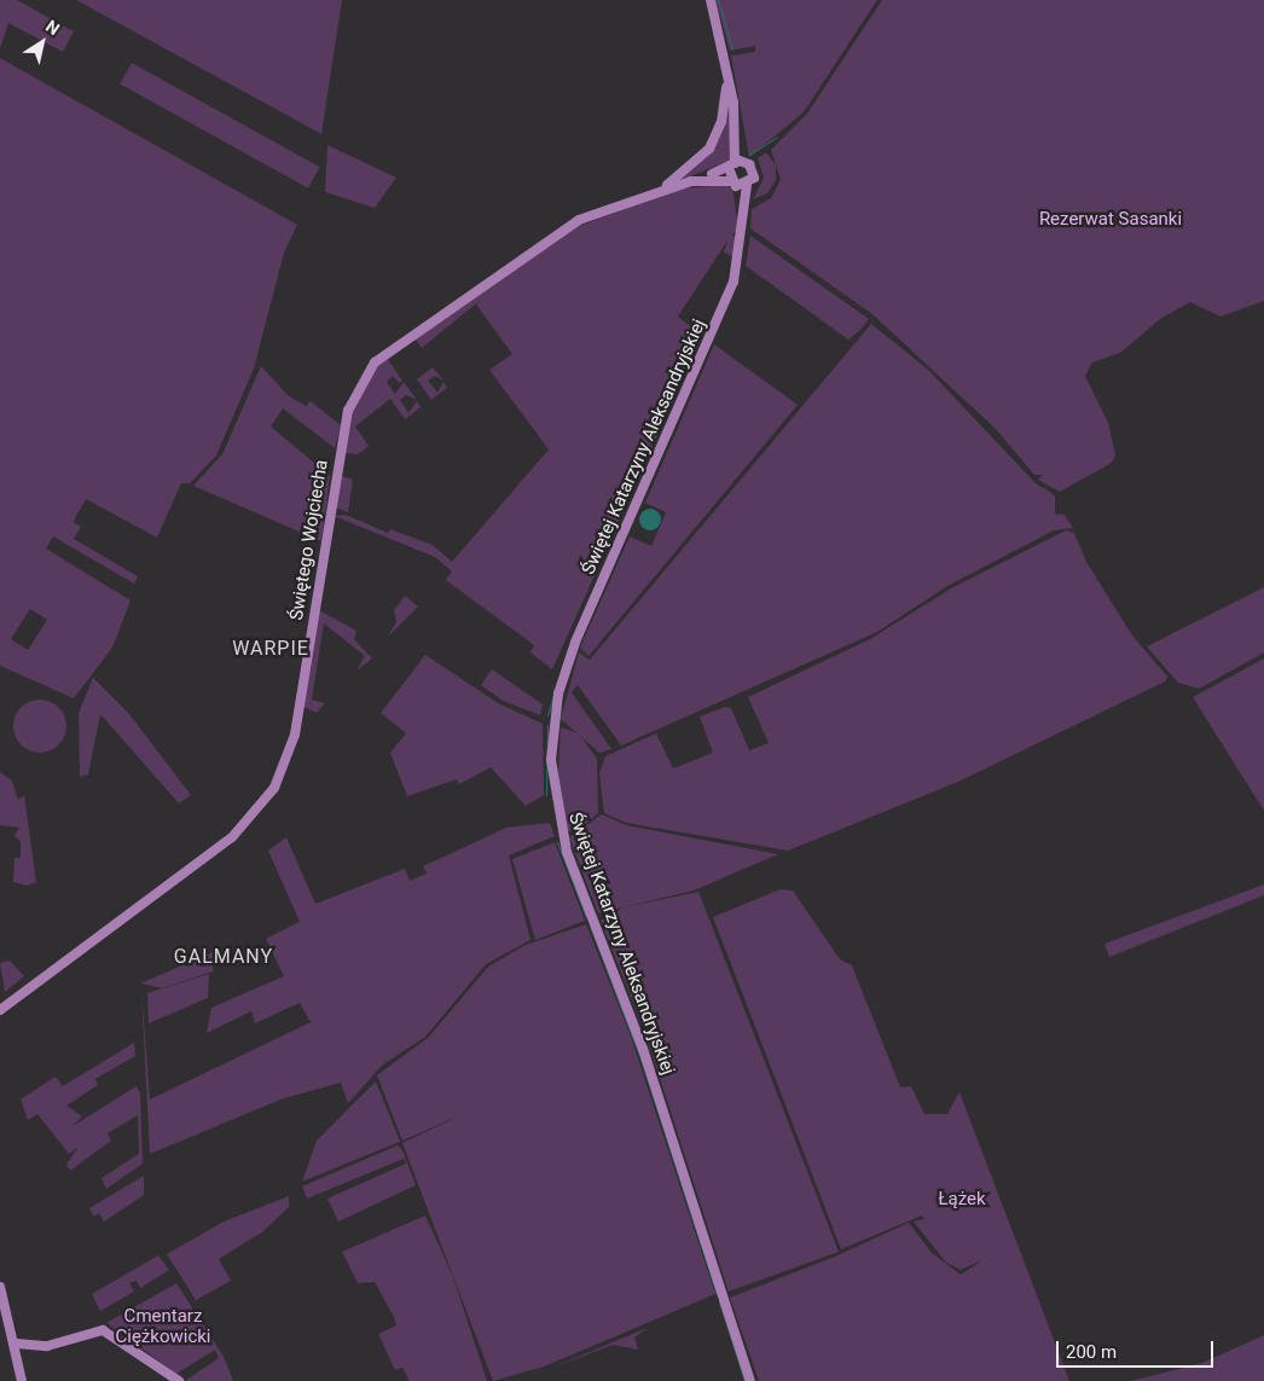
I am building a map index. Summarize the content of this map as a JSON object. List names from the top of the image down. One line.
{"streets":{"street":["Świętej Katarzyny Aleksandryjskiej","Świętego Wojciecha"]},"crossings":[["Świętej Katarzyny Aleksandryjskiej","Świętego Wojciecha"]],"districts":["WARPIE","GALMANY"],"parks":["Rezerwat Sasanki","Łążek","Cmentarz Ciężkowicki"],"scale_bar":"200 m","north":"top right"}
